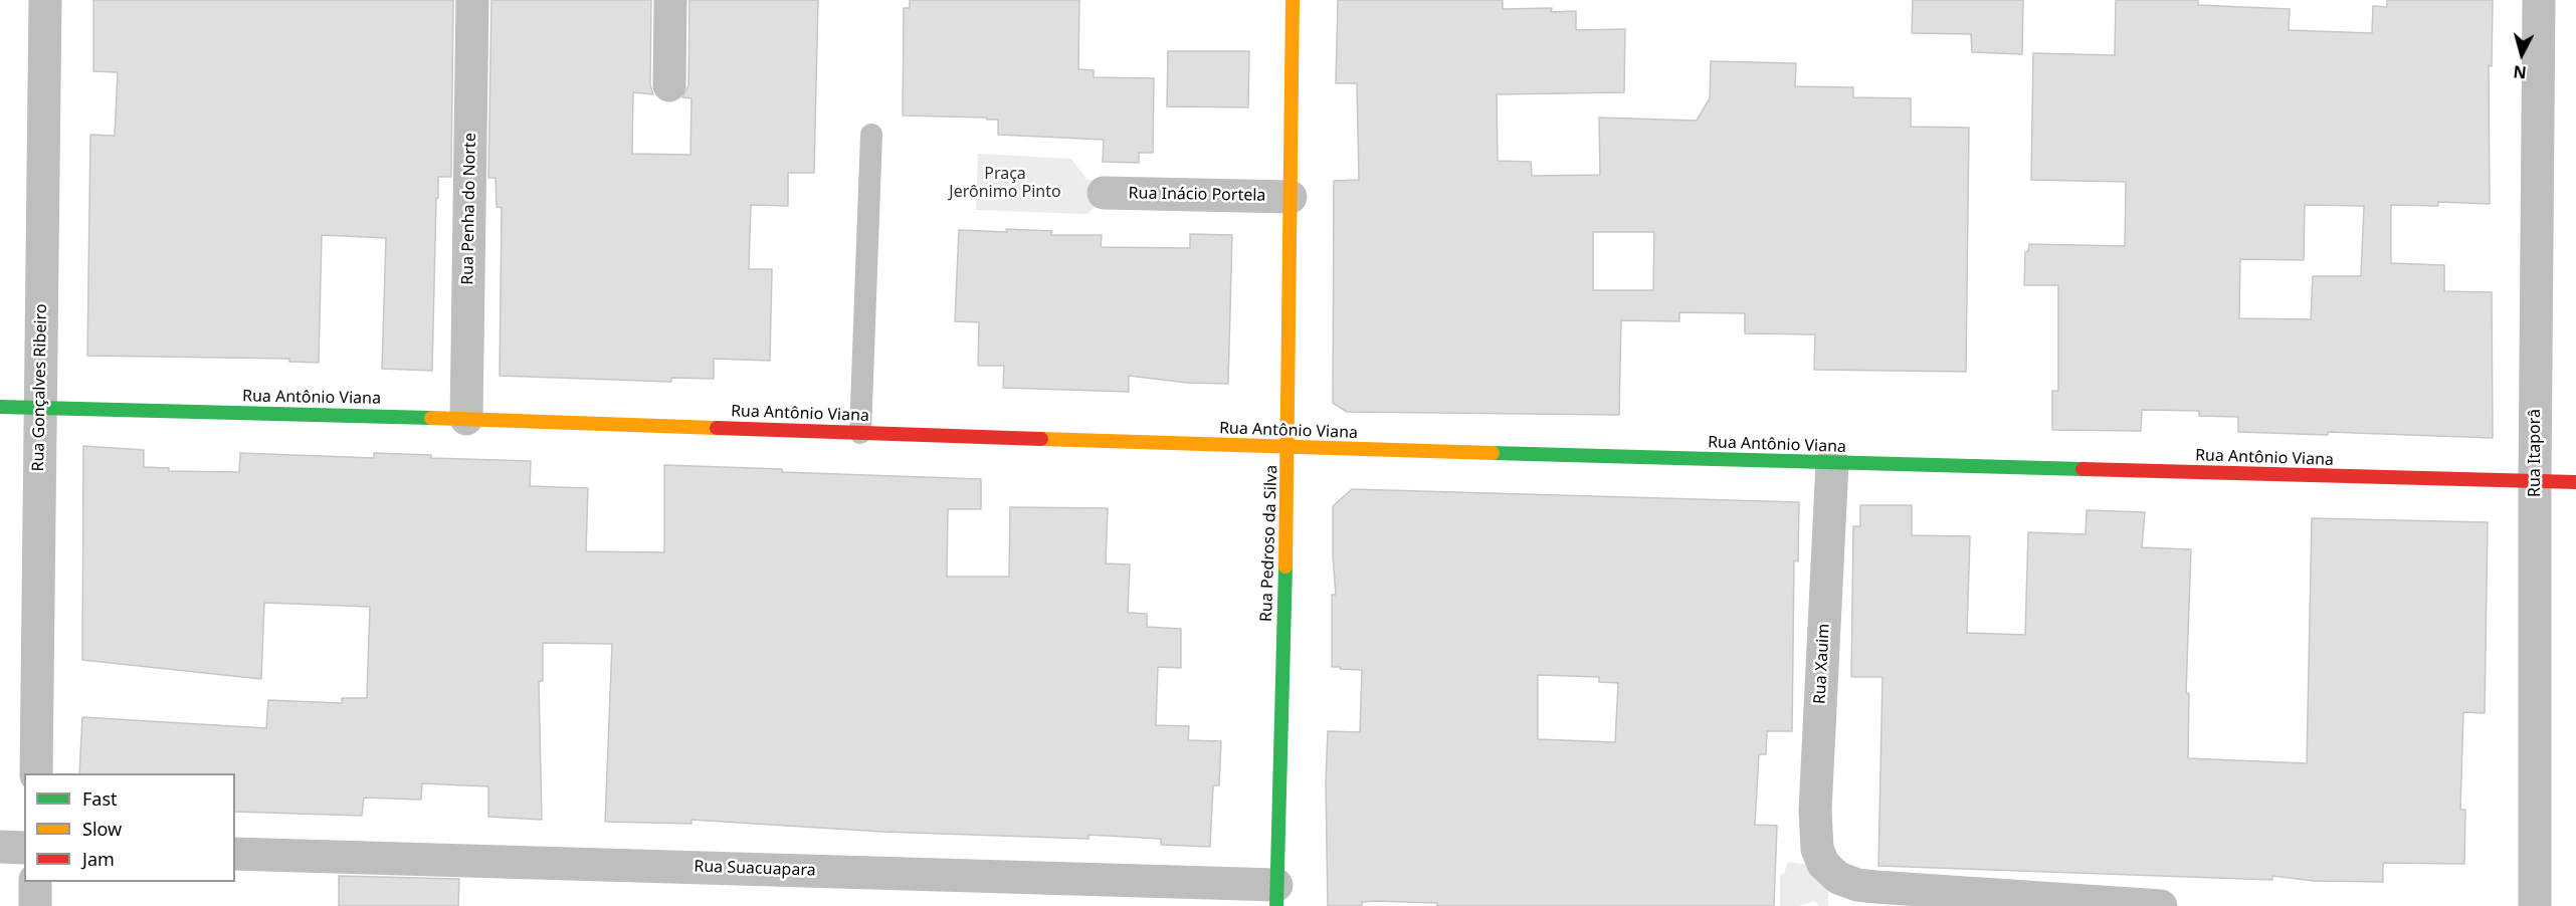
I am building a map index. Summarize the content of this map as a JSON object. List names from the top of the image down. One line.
{"streets":{"street":["Rua Inácio Portela","Rua Penha do Norte","Rua Gonçalves Ribeiro","Rua Antônio Viana","Rua Itaporâ","Rua Pedroso da Silva","Rua Xauim","Rua Suacuapara"]},"crossings":[["Rua Inácio Portela","Rua Pedroso da Silva"],["Rua Penha do Norte","Rua Antônio Viana"],["Rua Gonçalves Ribeiro","Rua Antônio Viana"],["Rua Antônio Viana","Rua Itaporâ"],["Rua Antônio Viana","Rua Pedroso da Silva"],["Rua Antônio Viana","Rua Xauim"],["Rua Pedroso da Silva","Rua Suacuapara"]],"parks":["Praça Jerônimo Pinto"],"legend":["Fast","Slow","Jam"],"north":"bottom"}
